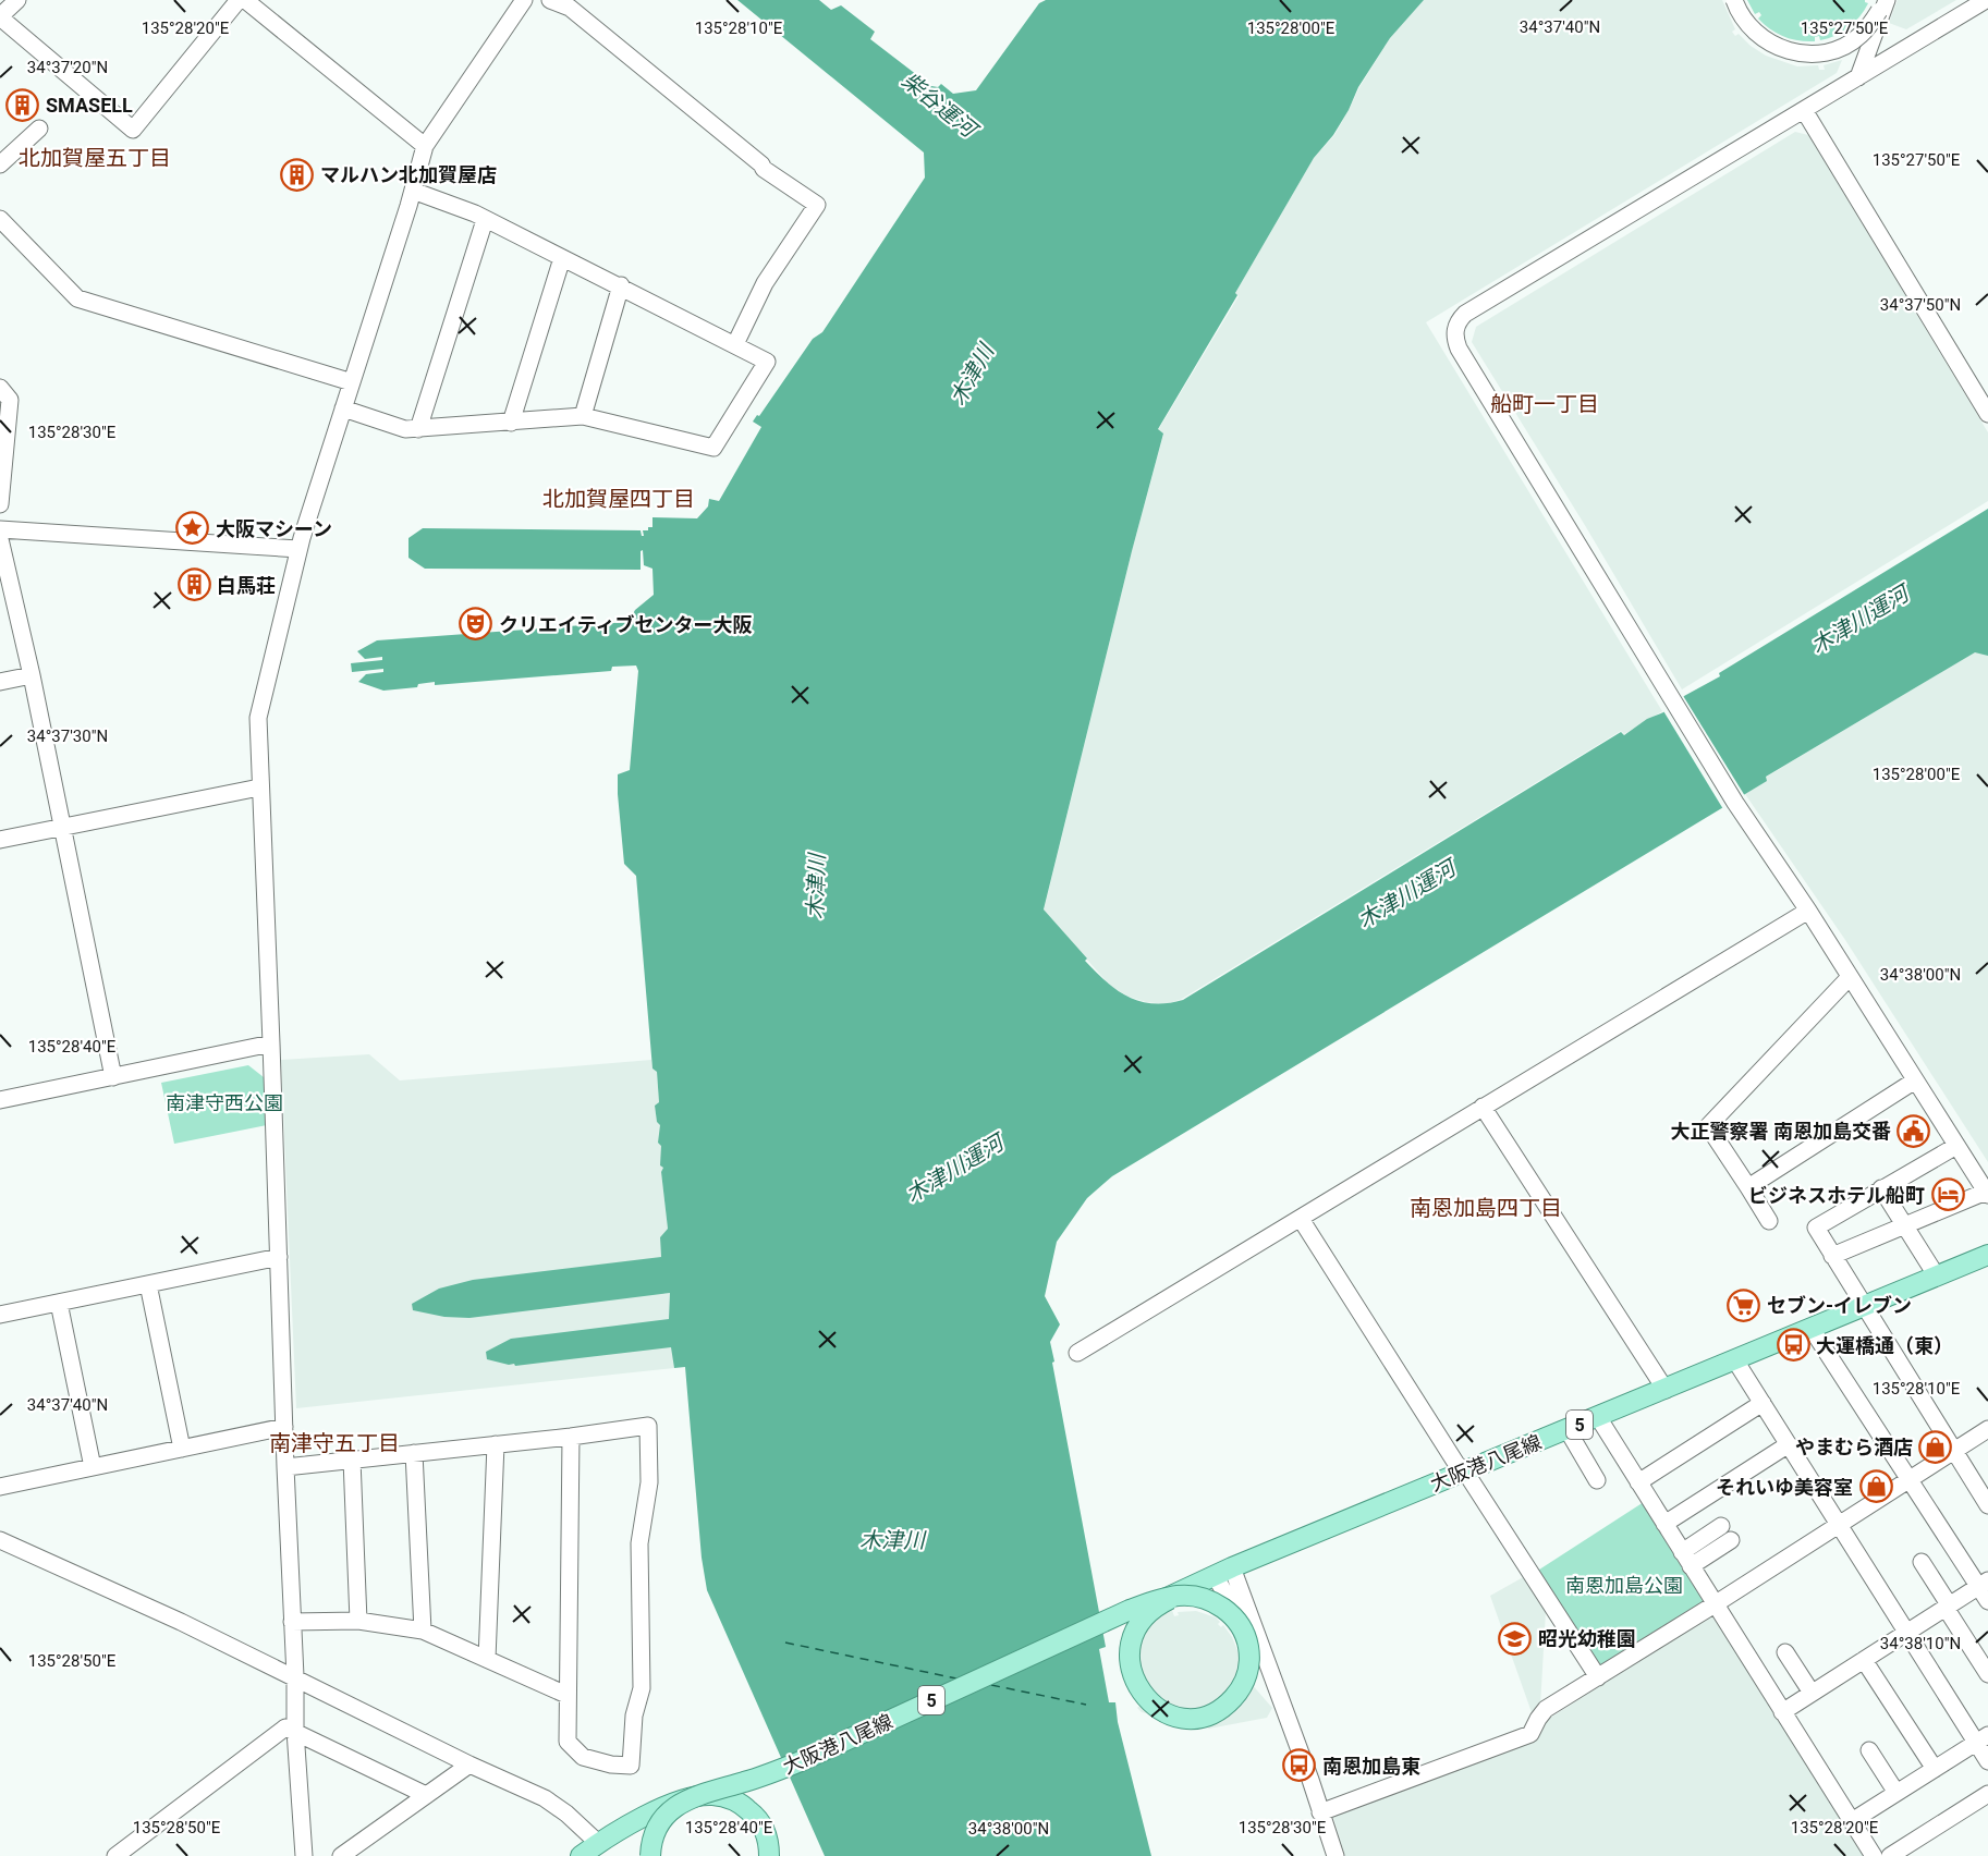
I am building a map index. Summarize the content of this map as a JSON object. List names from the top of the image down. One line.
{"streets":{"main road":["5","大阪港八尾線"]},"districts":["北加賀屋五丁目","船町一丁目","北加賀屋四丁目","南恩加島四丁目","南津守五丁目"],"water":["柴谷運河","木津川","木津川運河"],"parks":["南津守西公園","南恩加島公園"],"places":{"building":["SMASELL","マルハン北加賀屋店","白馬荘"],"place":["大阪マシーン"],"theatre":["クリエイティブセンター大阪"],"public building":["大正警察署 南恩加島交番"],"hotel":["ビジネスホテル船町"],"supermarket":["セブン-イレブン"],"bus stop":["大運橋通（東）","南恩加島東"],"shop":["やまむら酒店","それいゆ美容室"],"school or university":["昭光幼稚園"]},"coordinates":["34°37'40\"N","135°28'20\"E","135°28'10\"E","135°28'00\"E","135°27'50\"E","34°37'20\"N","34°37'50\"N","135°28'30\"E","34°37'30\"N","34°38'00\"N","135°28'40\"E","34°38'10\"N","135°28'50\"E"]}
